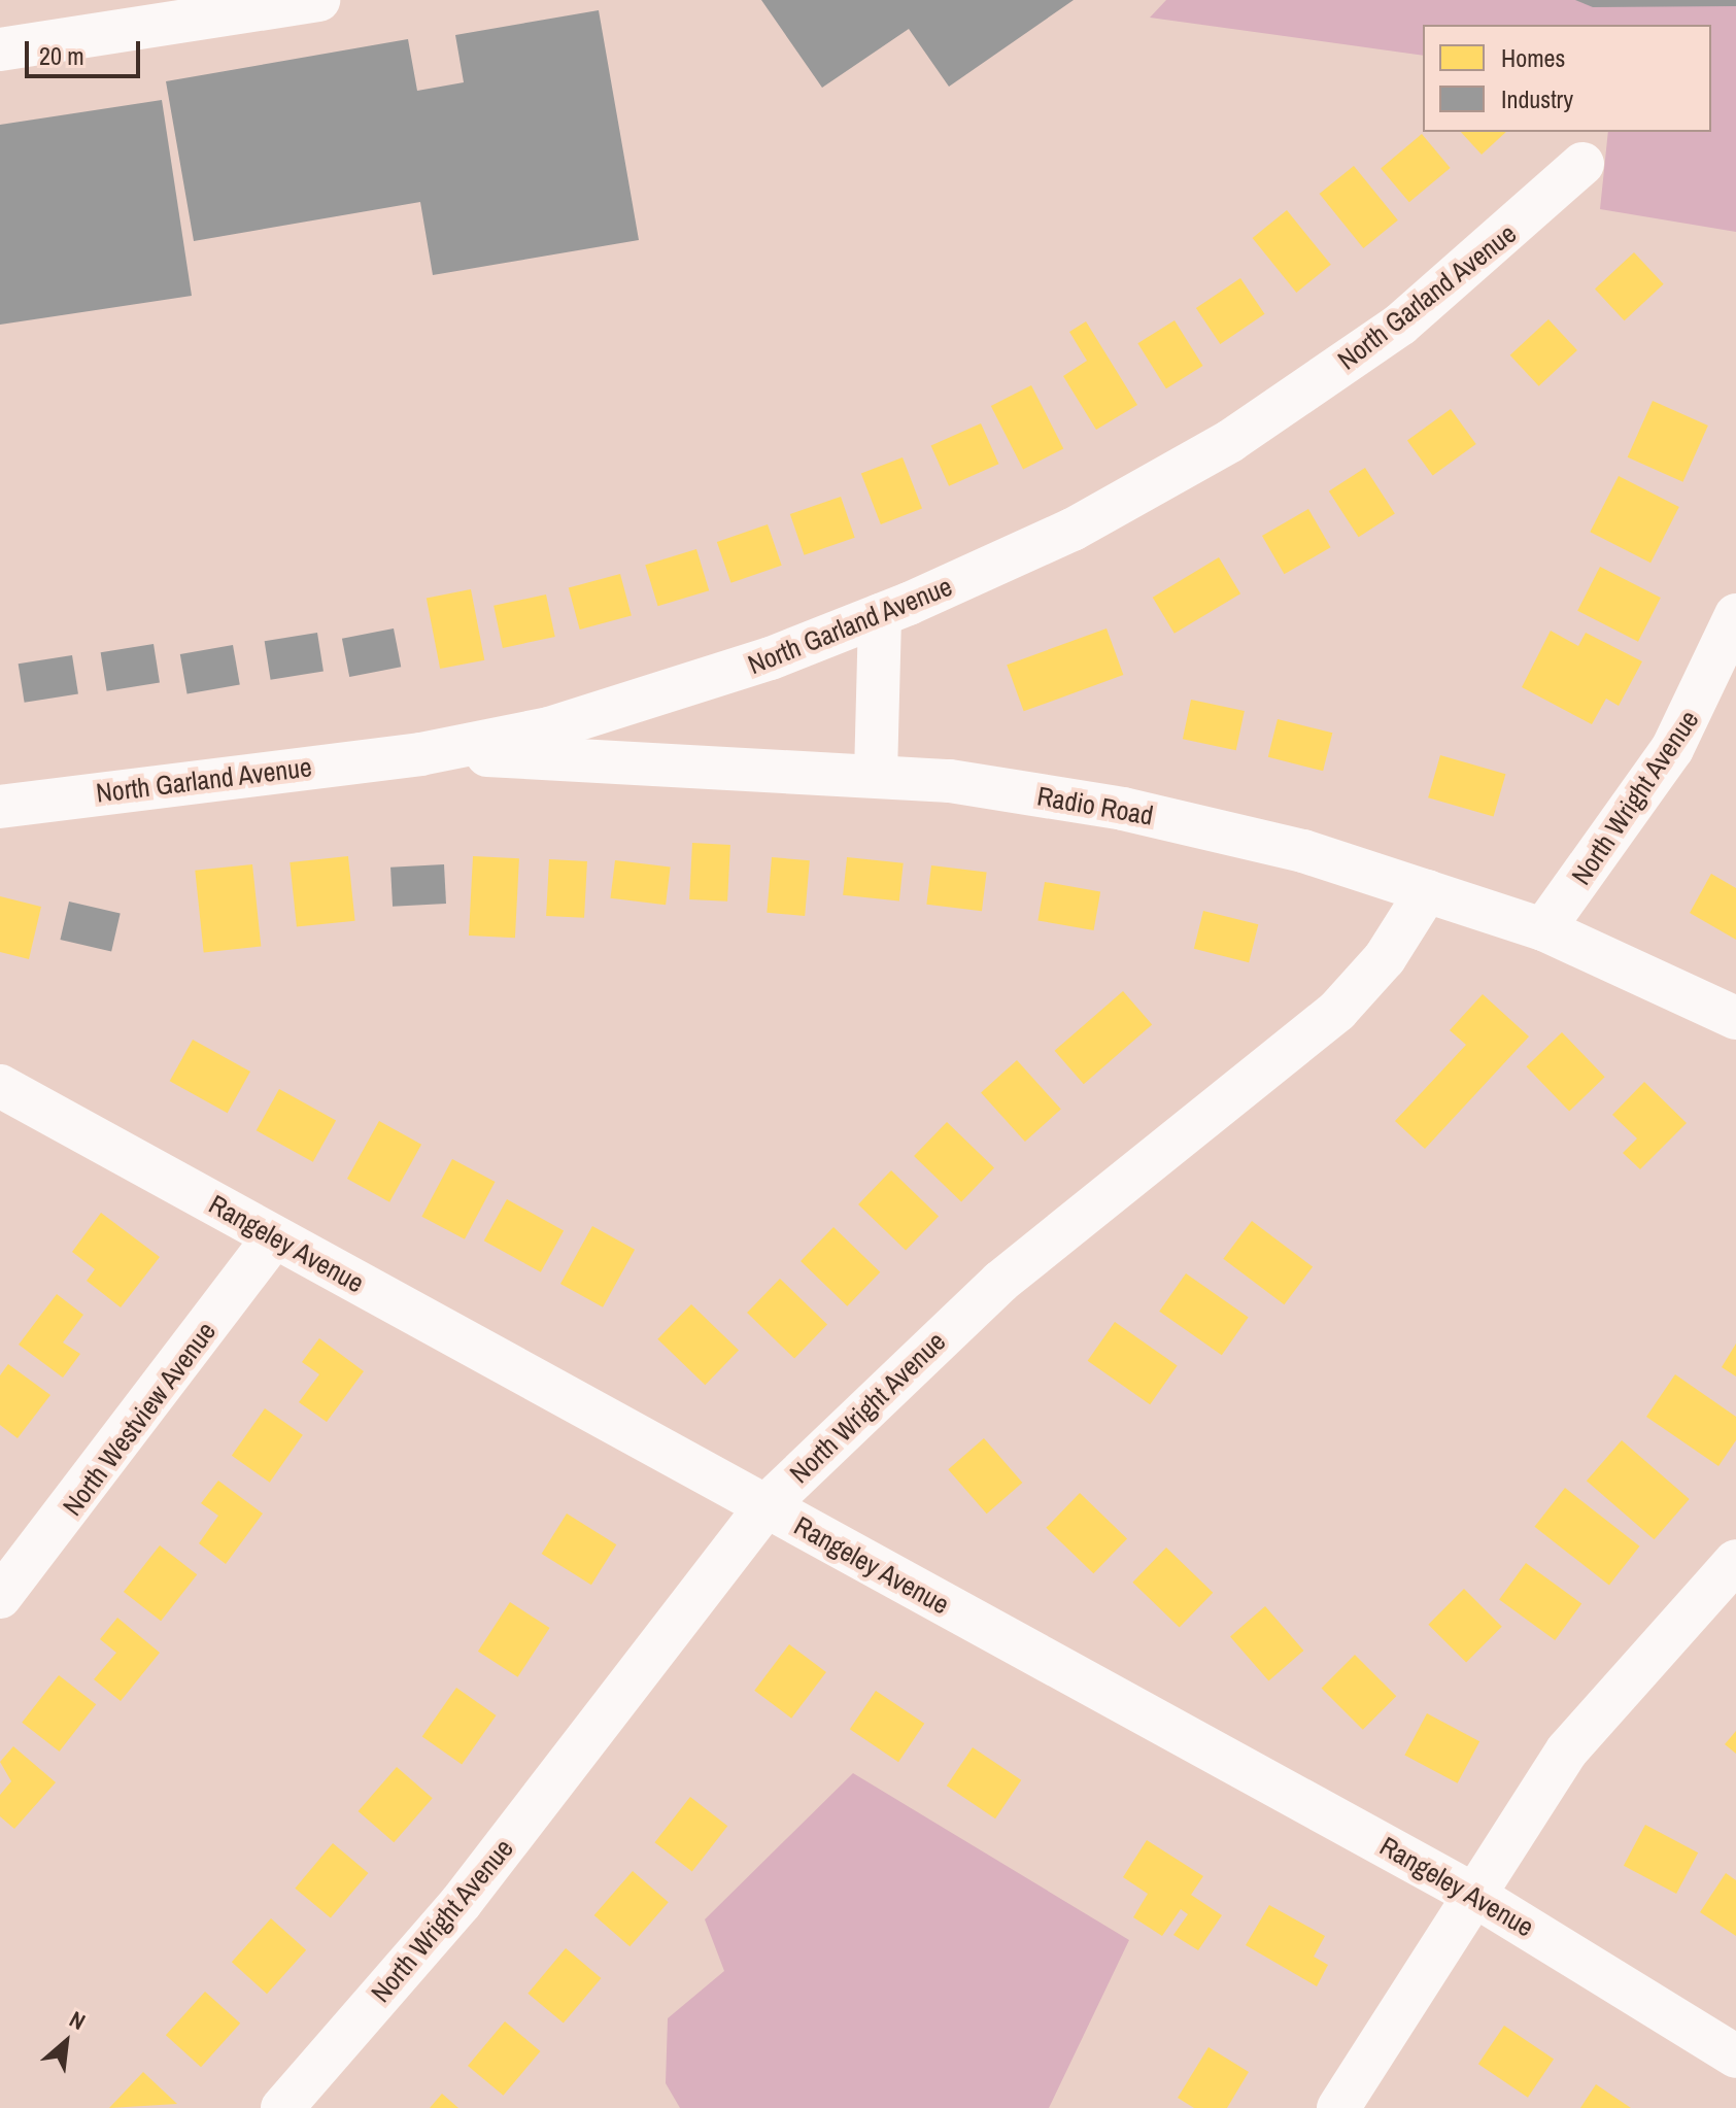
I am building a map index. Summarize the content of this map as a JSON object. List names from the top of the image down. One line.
{"streets":{"street":["North Garland Avenue","North Wright Avenue","Radio Road","Rangeley Avenue","North Westview Avenue"]},"crossings":[["North Garland Avenue","Radio Road"],["North Wright Avenue","Radio Road"],["North Wright Avenue","Rangeley Avenue"],["Rangeley Avenue","North Westview Avenue"]],"legend":["Homes","Industry"],"scale_bar":"20 m","north":"top right"}
